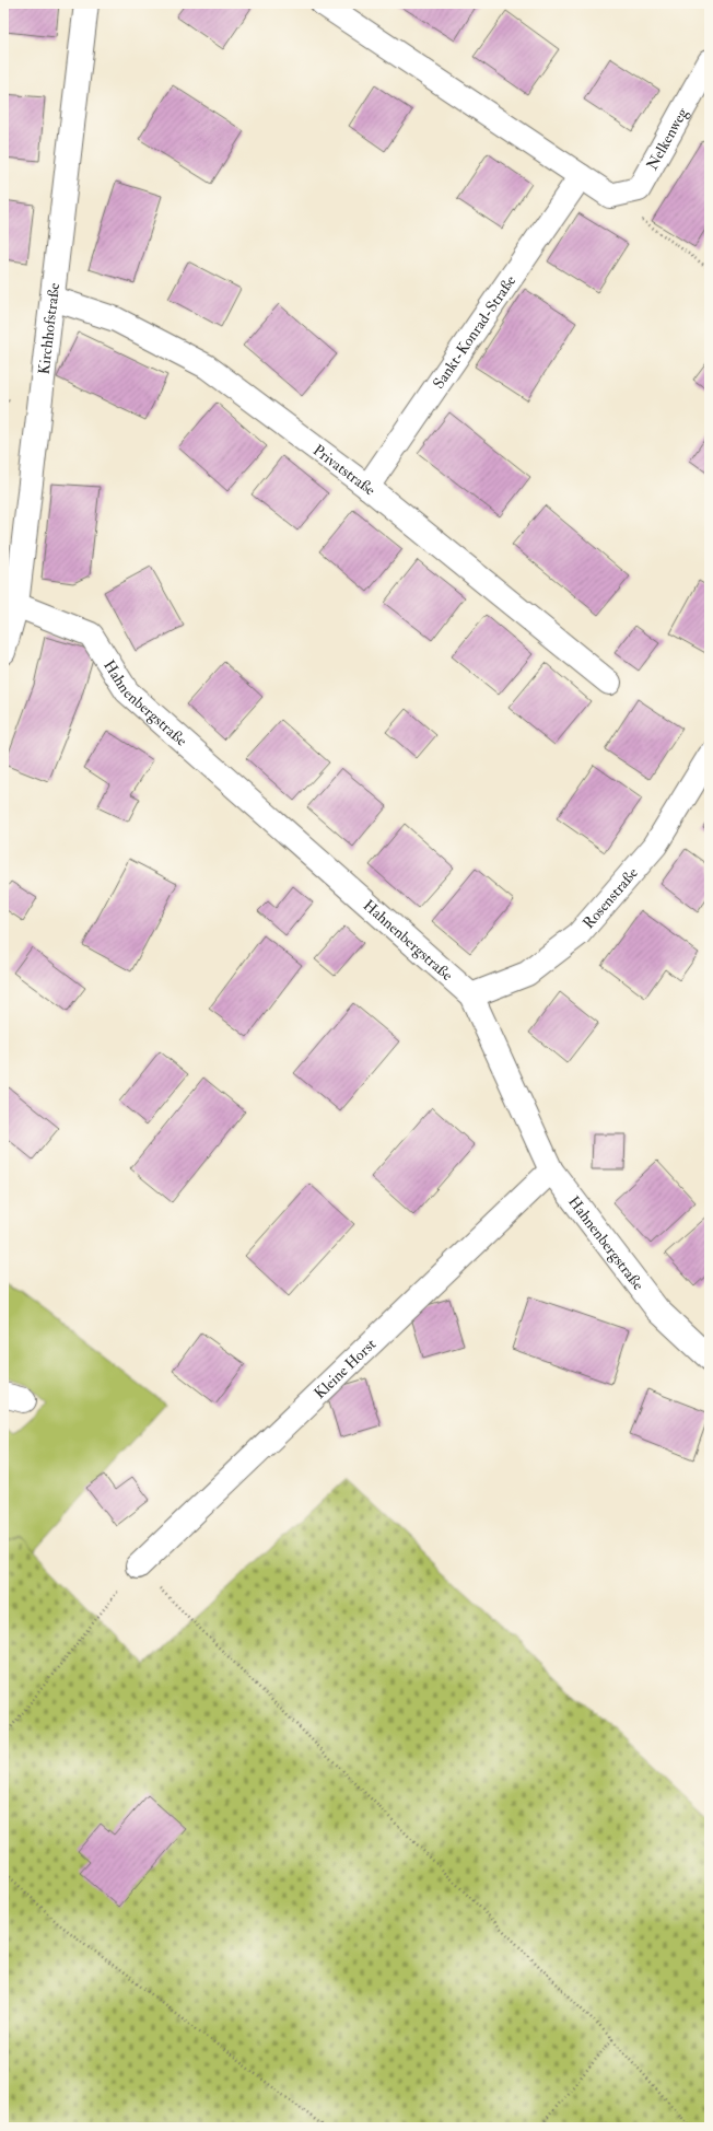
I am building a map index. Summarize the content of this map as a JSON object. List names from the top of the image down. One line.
{"streets":{"street":["Nelkenweg","Kirchhofstraße","Sankt-Konrad-Straße","Privatstraße","Hahnenbergstraße","Rosenstraße","Kleine Horst"]},"crossings":[["Kirchhofstraße","Privatstraße"],["Kirchhofstraße","Hahnenbergstraße"],["Sankt-Konrad-Straße","Privatstraße"],["Hahnenbergstraße","Rosenstraße"],["Hahnenbergstraße","Kleine Horst"]]}
